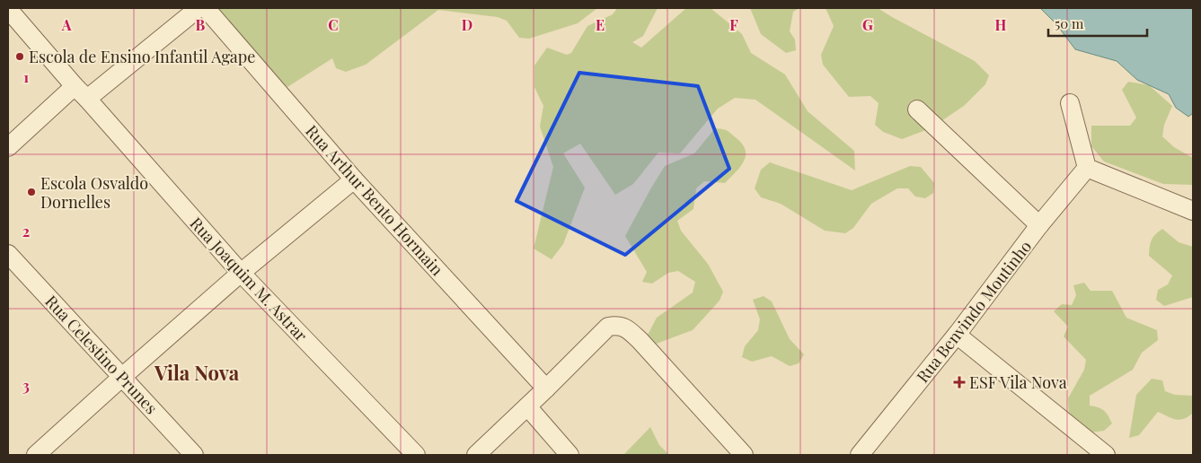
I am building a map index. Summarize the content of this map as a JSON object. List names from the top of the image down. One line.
{"streets":{"street":["Rua Arthur Bento Hormain","Rua Joaquim M. Astrar","Rua Benvindo Moutinho","Rua Celestino Prunes"]},"districts":["Vila Nova"],"places":{"other":["Escola de Ensino Infantil Agape","Escola Osvaldo Dornelles"],"health":["ESF Vila Nova"]},"scale_bar":"50 m","grid":{"columns":["A","B","C","D","E","F","G","H"],"rows":["1","2","3"]}}
